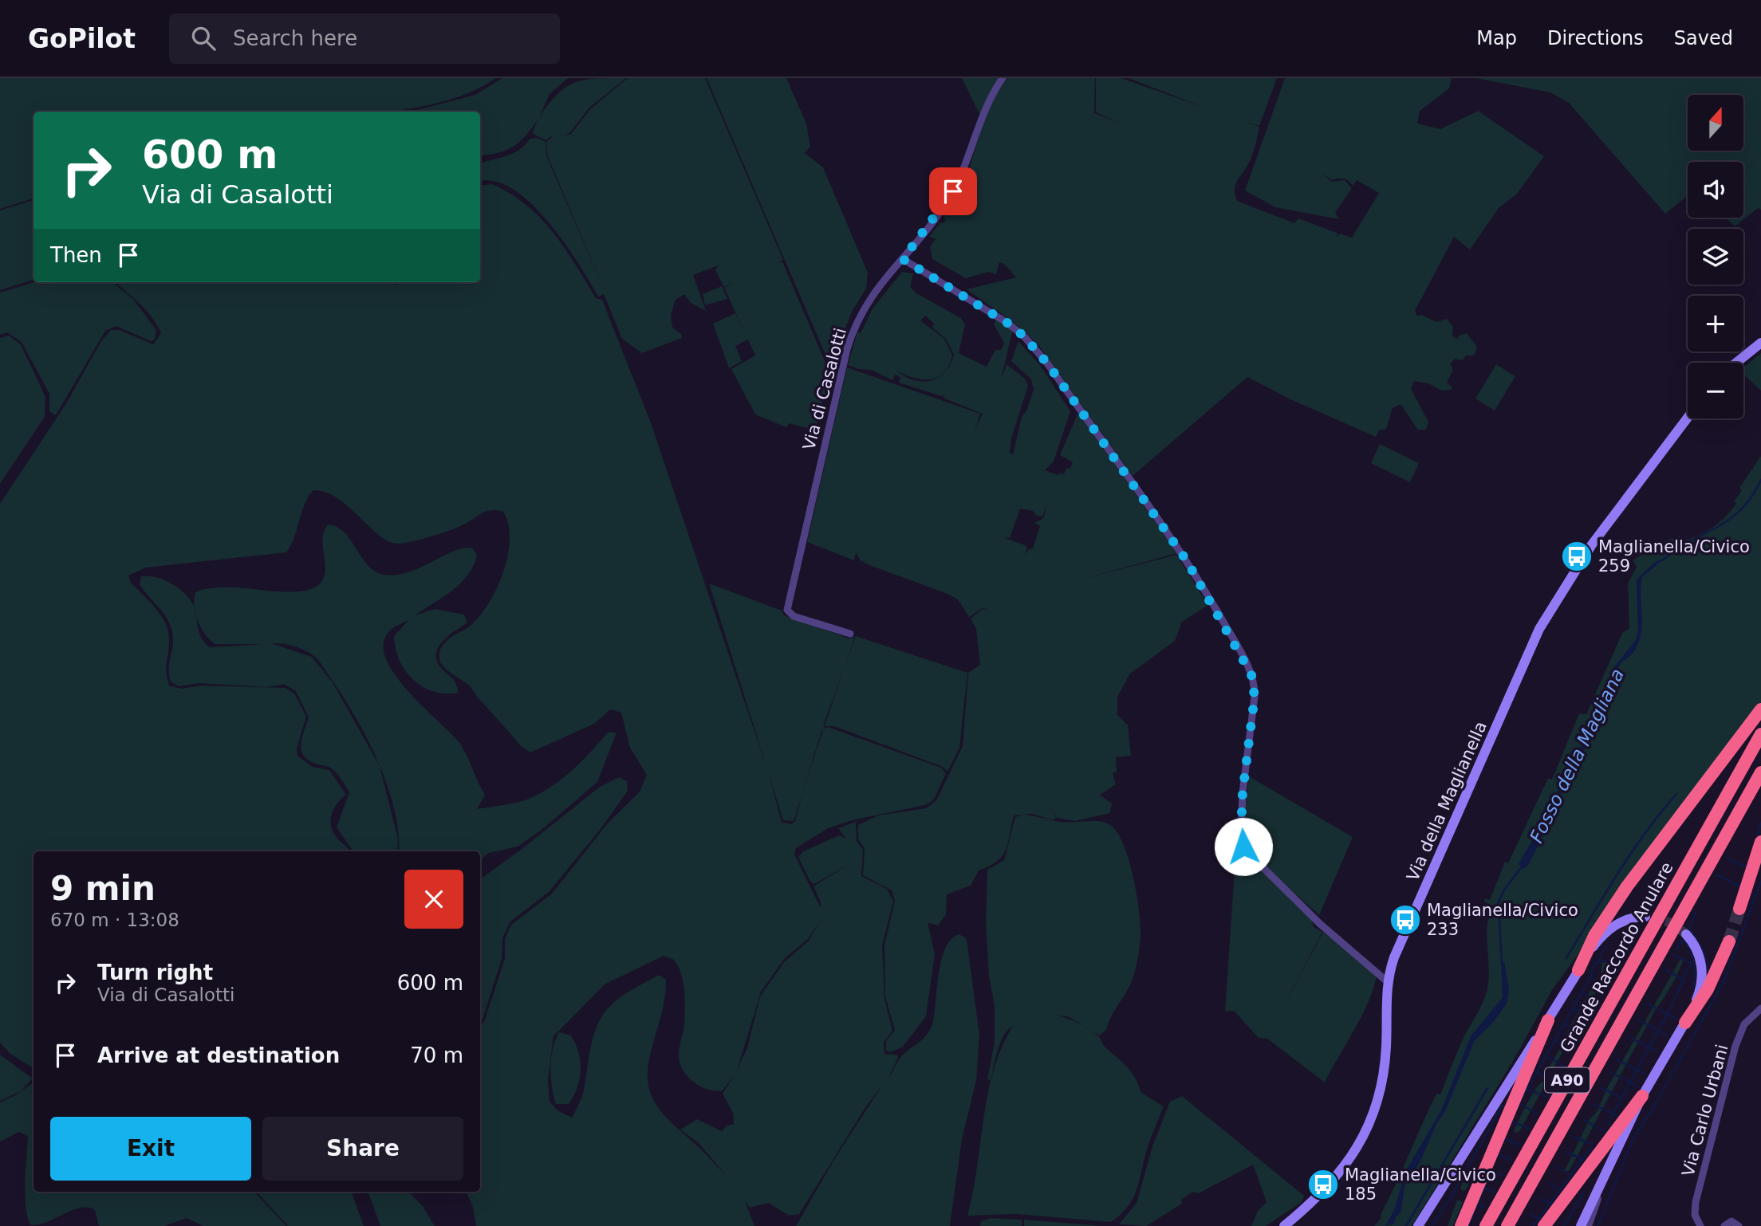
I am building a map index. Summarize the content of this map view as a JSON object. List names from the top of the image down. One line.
{"streets":{"highway":["Grande Raccordo Anulare","A90"],"main road":["Via della Maglianella"],"street":["Via di Casalotti","Via Carlo Urbani"]},"water":["Fosso della Magliana"],"places":{"bus stop":["Maglianella/Civico 259","Maglianella/Civico 233","Maglianella/Civico 185"]},"north":"top","page":{"header":"GoPilot","search":"Search here","nav":["Map","Directions","Saved"],"map_buttons":["+","−"],"turn":["600 m","Via di Casalotti"],"then":"Then","heading":["9 min","670 m · 13:08"],"list":[{"name":"Turn right","note":"Via di Casalotti","value":"600 m"},{"name":"Arrive at destination","value":"70 m"}],"buttons":["Exit","Share"]}}
